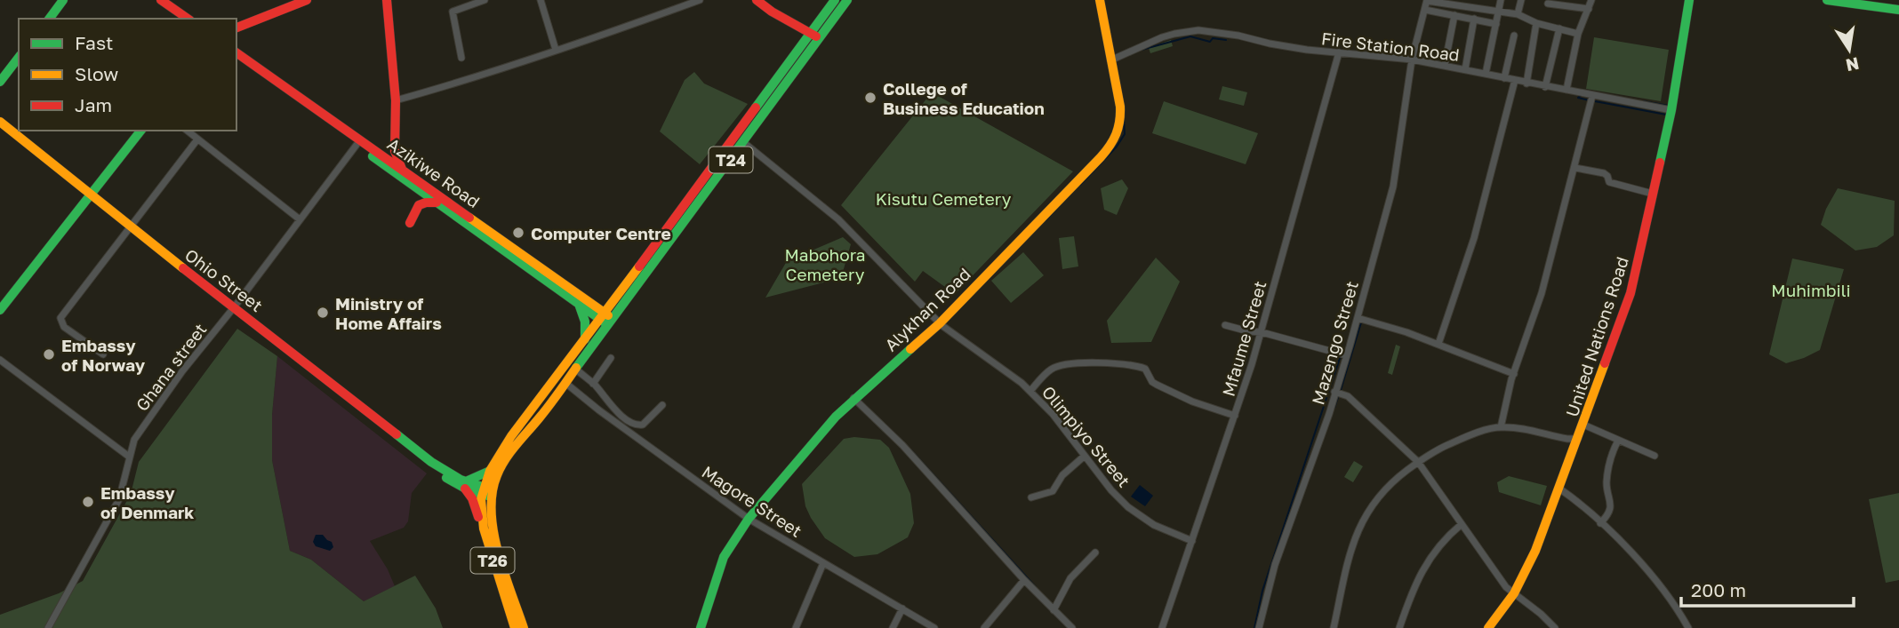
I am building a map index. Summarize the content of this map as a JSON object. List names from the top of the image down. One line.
{"streets":{"main road":["T24","Azikiwe Road","Ohio Street","Alykhan Road","United Nations Road","T26"],"street":["Fire Station Road","Mfaume Street","Mazengo Street","Ghana street","Olimpiyo Street","Magore Street"]},"crossings":[["Fire Station Road","Alykhan Road"],["Fire Station Road","United Nations Road"],["Fire Station Road","Mfaume Street"],["Fire Station Road","Mazengo Street"],["T24","Azikiwe Road"],["T24","Ohio Street"],["T24","Olimpiyo Street"],["T24","Magore Street"],["T24","T26"],["Azikiwe Road","Ghana street"],["Ohio Street","Ghana street"],["Ohio Street","T26"],["Alykhan Road","Olimpiyo Street"],["Alykhan Road","Magore Street"],["Mfaume Street","Olimpiyo Street"]],"parks":["Kisutu Cemetery","Mabohora Cemetery","Muhimbili"],"places":["College of Business Education","Computer Centre","Ministry of Home Affairs","Embassy of Norway","Embassy of Denmark"],"legend":["Fast","Slow","Jam"],"scale_bar":"200 m","north":"bottom"}
